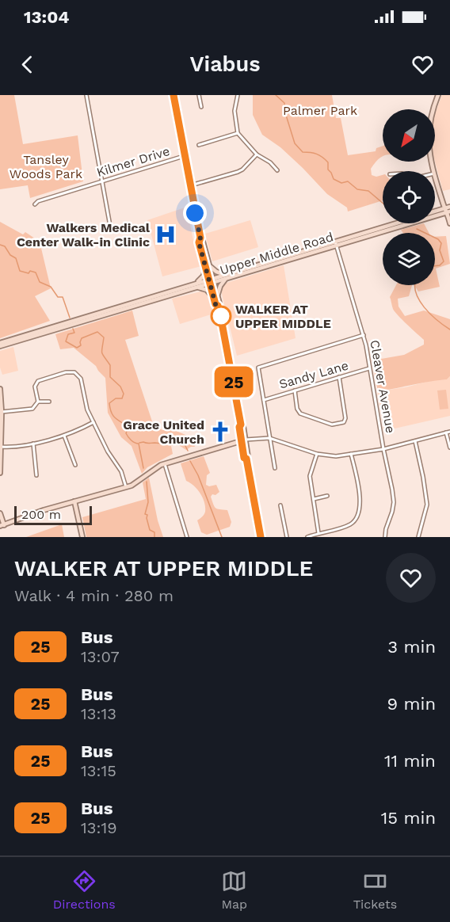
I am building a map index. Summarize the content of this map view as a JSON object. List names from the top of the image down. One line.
{"streets":{"main road":["Upper Middle Road"],"street":["Kilmer Drive","Sandy Lane","Cleaver Avenue"]},"crossings":[["Upper Middle Road","Cleaver Avenue"],["Sandy Lane","Cleaver Avenue"]],"parks":["Palmer Park","Tansley Woods Park"],"places":{"hospital":["Walkers Medical Center Walk-in Clinic"],"other":["WALKER AT UPPER MIDDLE"],"church":["Grace United Church"]},"lines":["bus line 25"],"scale_bar":"200 m","north":"bottom left","page":{"status":"13:04","header":"Viabus","on_map":"25","scale":"200 m","heading":["WALKER AT UPPER MIDDLE","Walk · 4 min · 280 m"],"list":[{"mark":"25","name":"Bus","note":"13:07","value":"3 min"},{"mark":"25","name":"Bus","note":"13:13","value":"9 min"},{"mark":"25","name":"Bus","note":"13:15","value":"11 min"},{"mark":"25","name":"Bus","note":"13:19","value":"15 min"}],"tabs":["Directions","Map","Tickets"]}}
